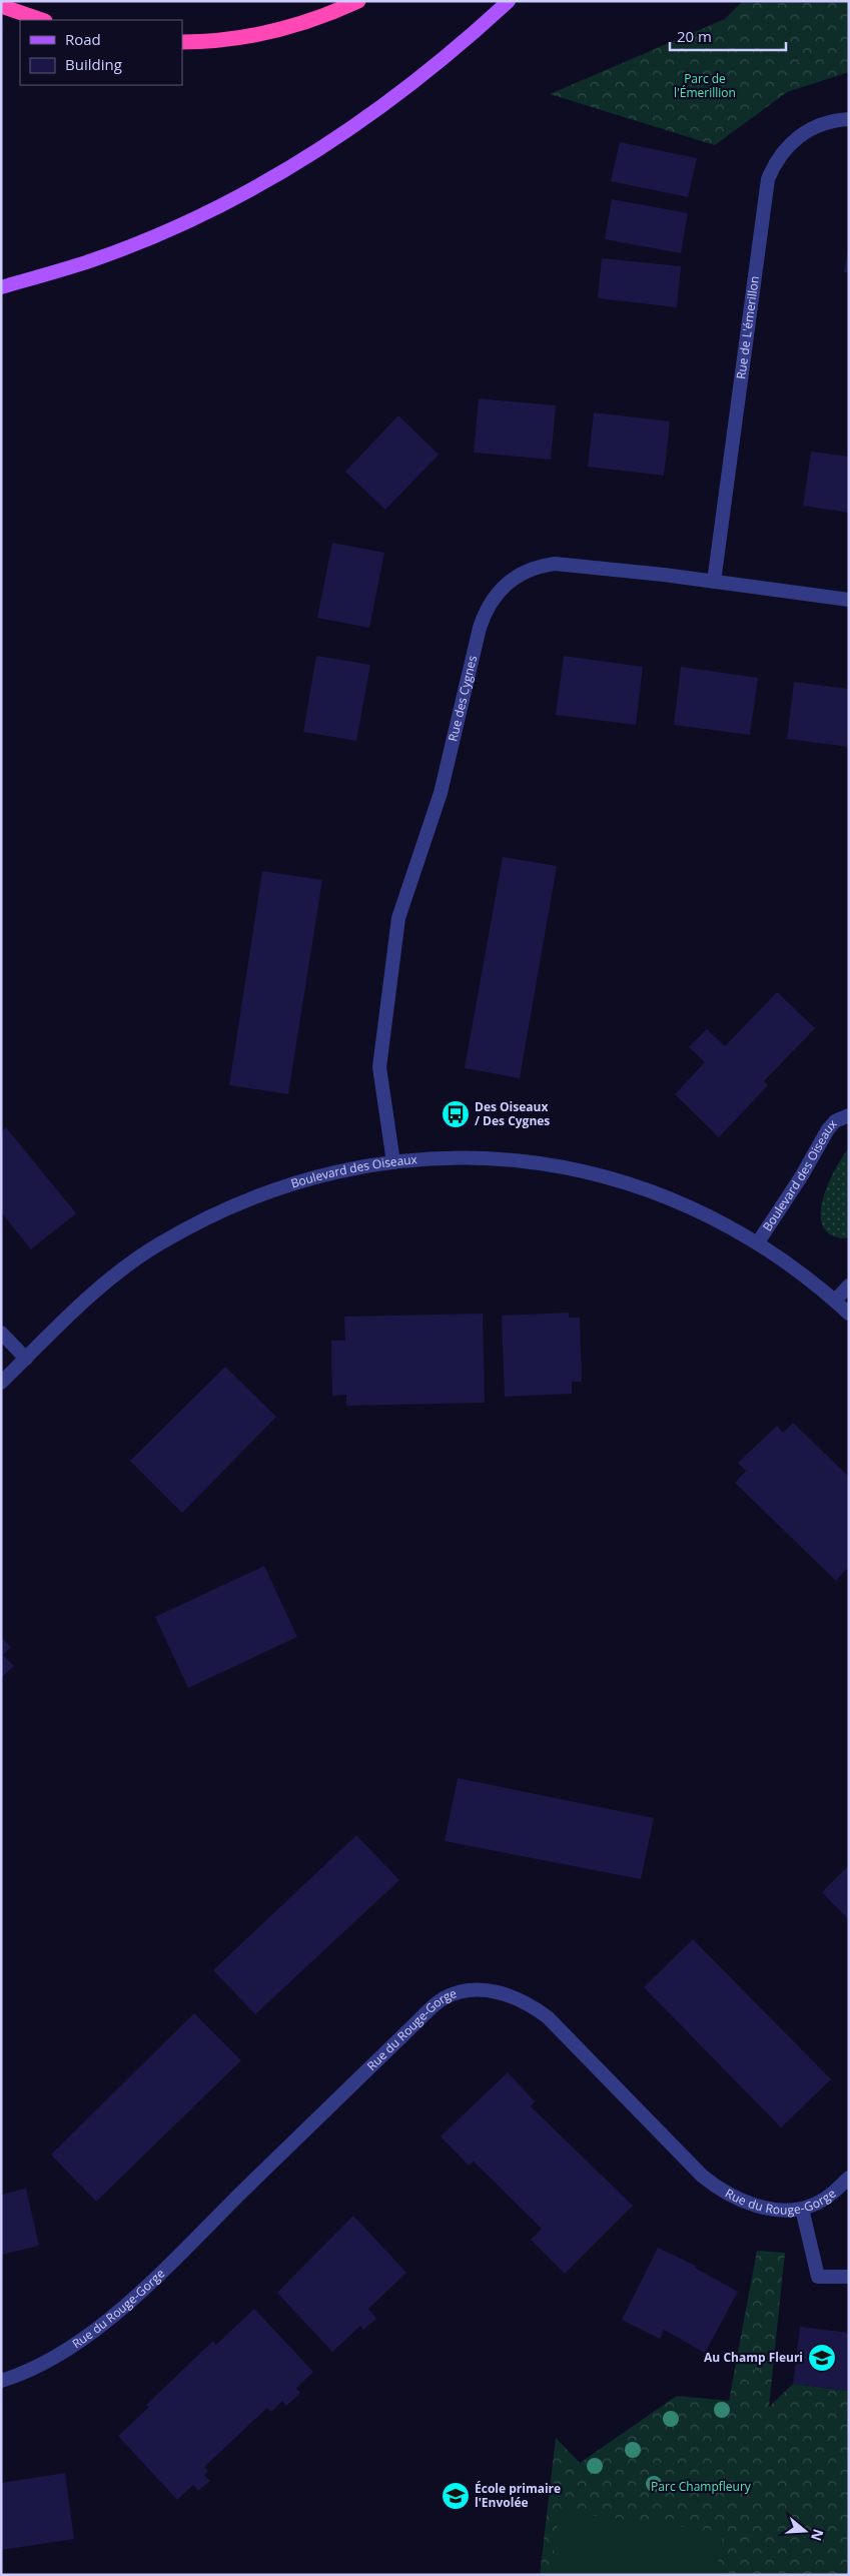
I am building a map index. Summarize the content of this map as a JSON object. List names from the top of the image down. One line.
{"streets":{"street":["Rue de L'émerillon","Rue des Cygnes","Boulevard des Oiseaux","Rue du Rouge-Gorge"]},"crossings":[["Rue de L'émerillon","Rue des Cygnes"],["Rue des Cygnes","Boulevard des Oiseaux"]],"parks":["Parc de l'Émerillion","Parc Champfleury"],"places":{"bus stop":["Des Oiseaux / Des Cygnes"],"school or university":["Au Champ Fleuri","École primaire l'Envolée"]},"legend":["Road","Building"],"scale_bar":"20 m","north":"right"}
